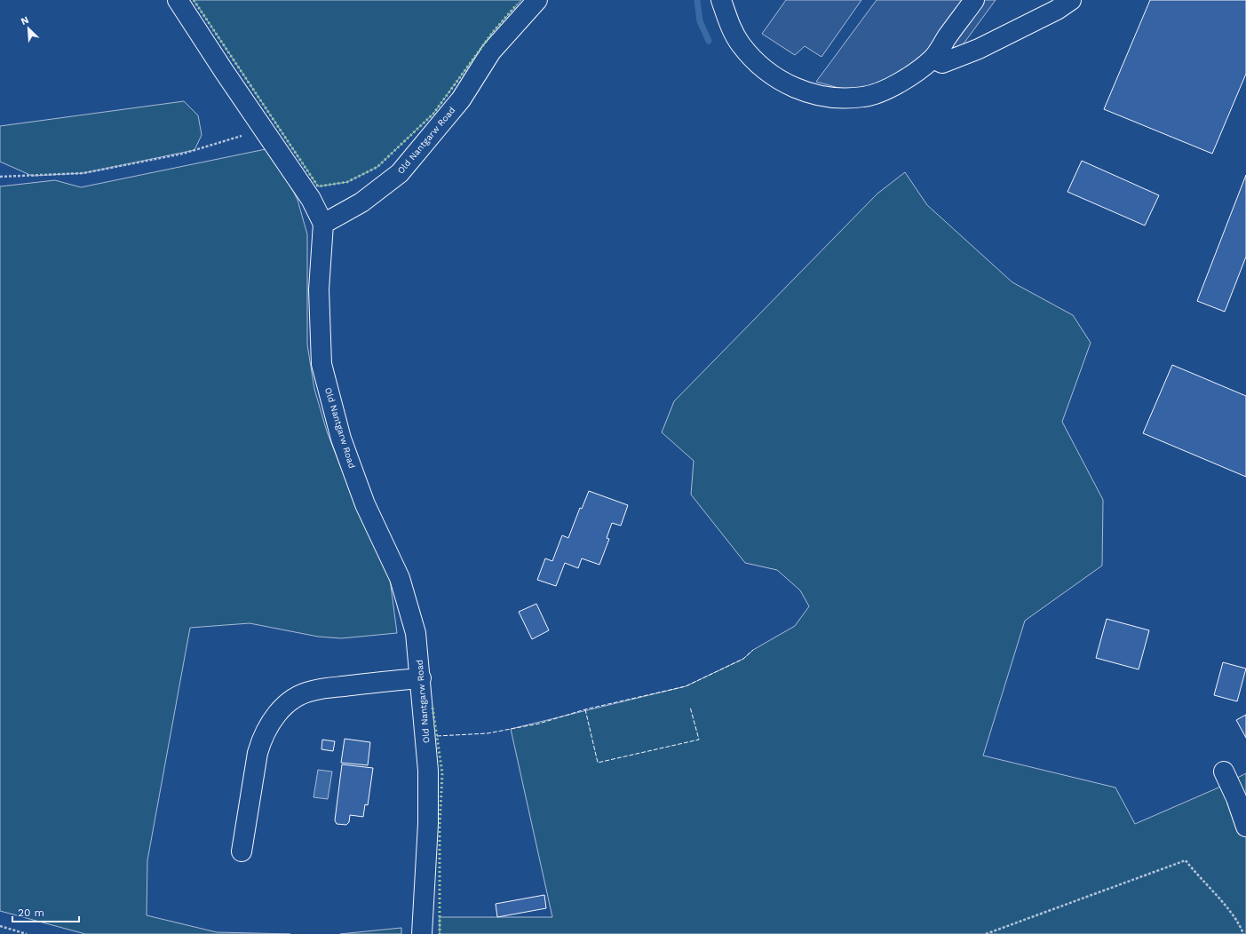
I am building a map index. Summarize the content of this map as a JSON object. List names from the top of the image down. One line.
{"streets":{"street":["Old Nantgarw Road"]},"scale_bar":"20 m","north":"top left"}
